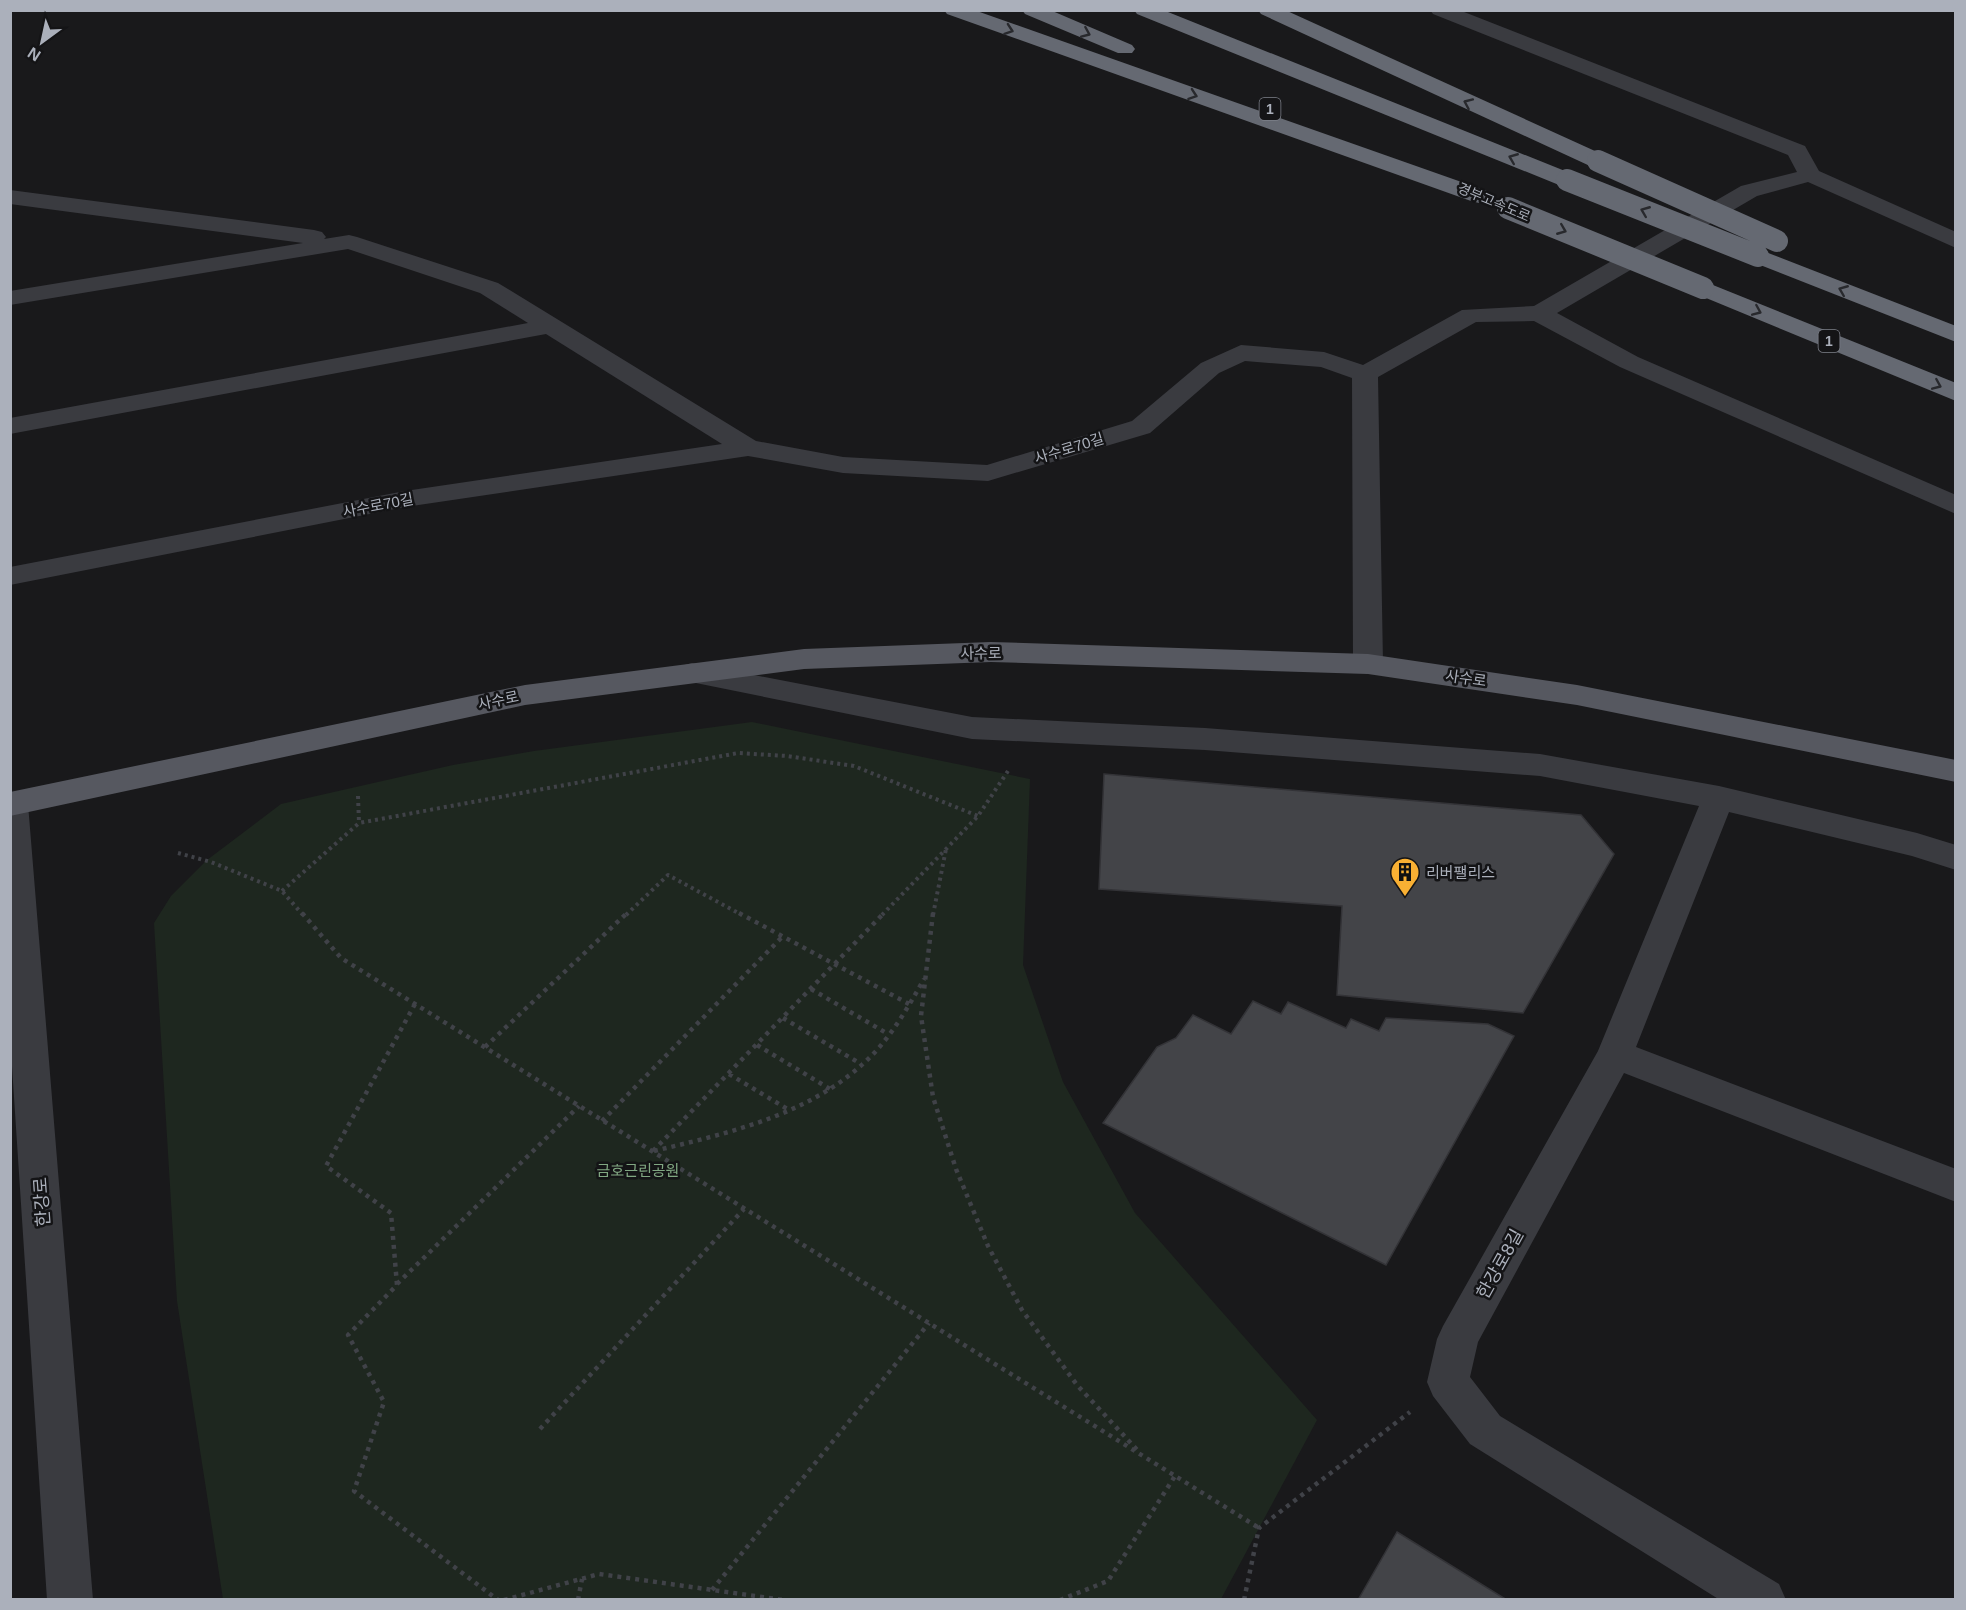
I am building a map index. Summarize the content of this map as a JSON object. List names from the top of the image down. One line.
{"streets":{"highway":["1","경부고속도로"],"main road":["사수로"],"street":["사수로70길","한강로","한강로8길"]},"crossings":[["사수로","한강로"]],"parks":["금호근린공원"],"places":{"building":["리버팰리스"]},"north":"bottom left"}
